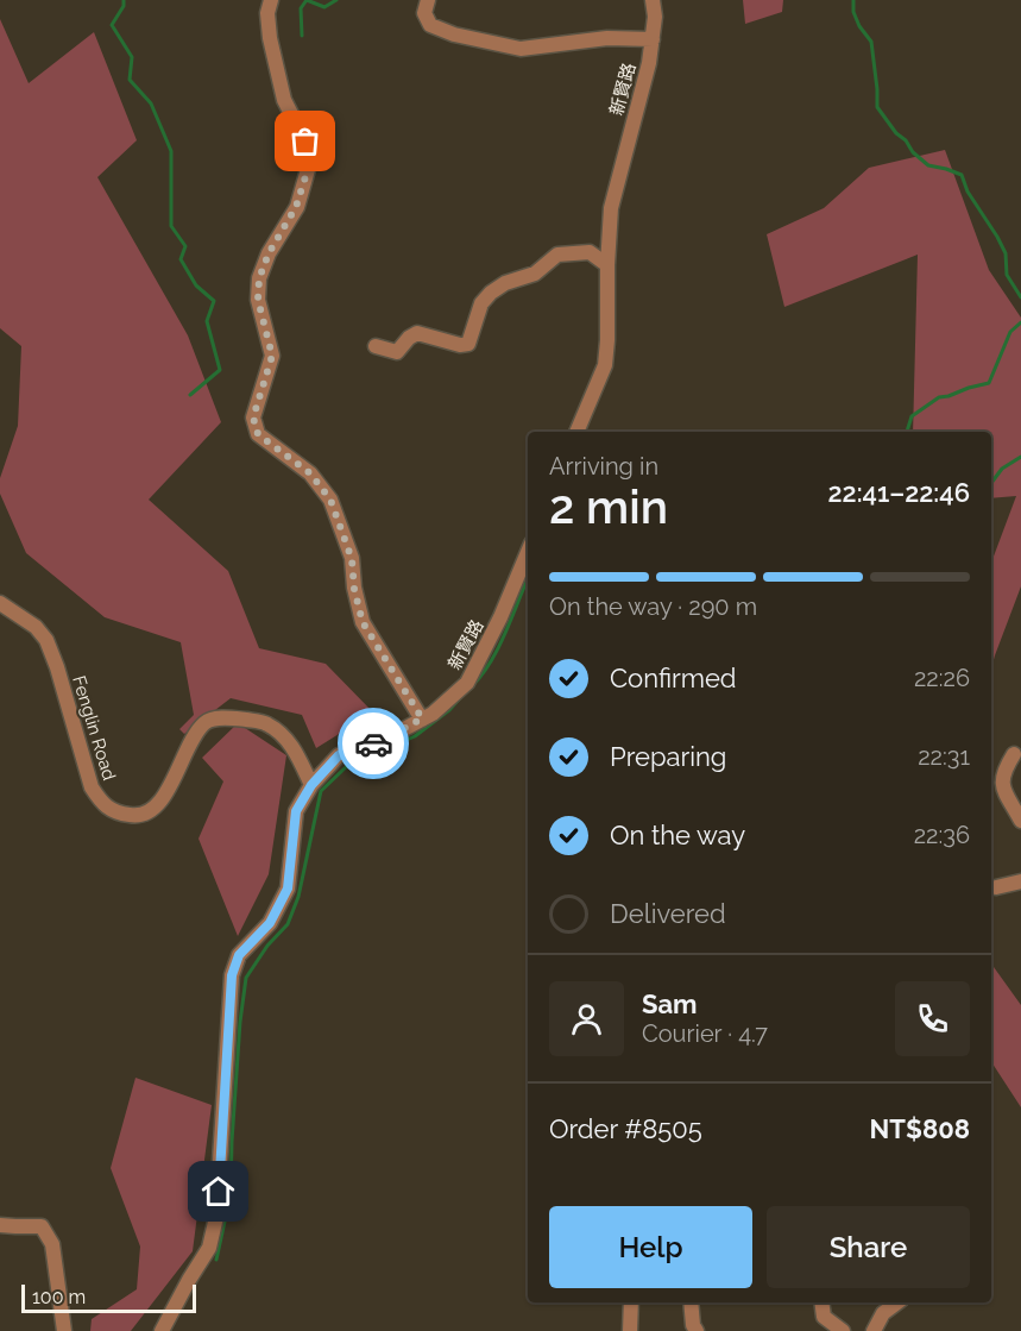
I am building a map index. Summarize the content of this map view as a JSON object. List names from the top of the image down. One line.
{"streets":{"street":["新賢路","Fenglin Road"]},"crossings":[["新賢路","Fenglin Road"]],"scale_bar":"100 m","page":{"heading":["2 min","Arriving in","22:41–22:46"],"panel":["Sam","Courier · 4.7","Order #8505","NT$808"],"bar":"On the way · 290 m","list":[["Confirmed","22:26"],["Preparing","22:31"],["On the way","22:36"],"Delivered"],"buttons":["Help","Share"],"scale":"100 m"}}
